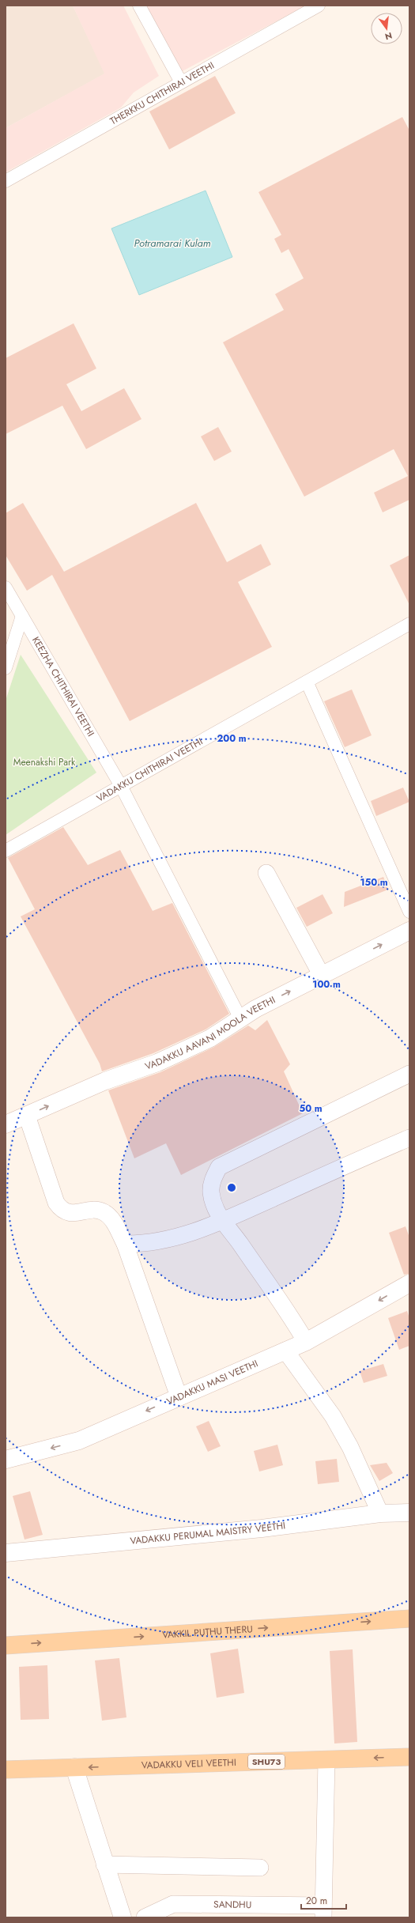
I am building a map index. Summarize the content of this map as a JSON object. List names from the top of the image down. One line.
{"streets":{"main road":["VADAKKU AAVANI MOOLA VEETHI","VADAKKU MASI VEETHI","VADAKKU PERUMAL MAISTRY VEETHI","VAKKIL PUTHU THERU","SHU73","VADAKKU VELI VEETHI"],"street":["THERKKU CHITHIRAI VEETHI","KEEZHA CHITHIRAI VEETHI","VADAKKU CHITHIRAI VEETHI","SANDHU"]},"crossings":[["KEEZHA CHITHIRAI VEETHI","VADAKKU CHITHIRAI VEETHI"],["KEEZHA CHITHIRAI VEETHI","VADAKKU AAVANI MOOLA VEETHI"]],"one_way":["VADAKKU AAVANI MOOLA VEETHI","VADAKKU MASI VEETHI","VAKKIL PUTHU THERU","VADAKKU VELI VEETHI"],"water":["Potramarai Kulam"],"parks":["Meenakshi Park"],"scale_bar":"20 m","north":"bottom","rings":["200 m","150 m","100 m","50 m"]}
